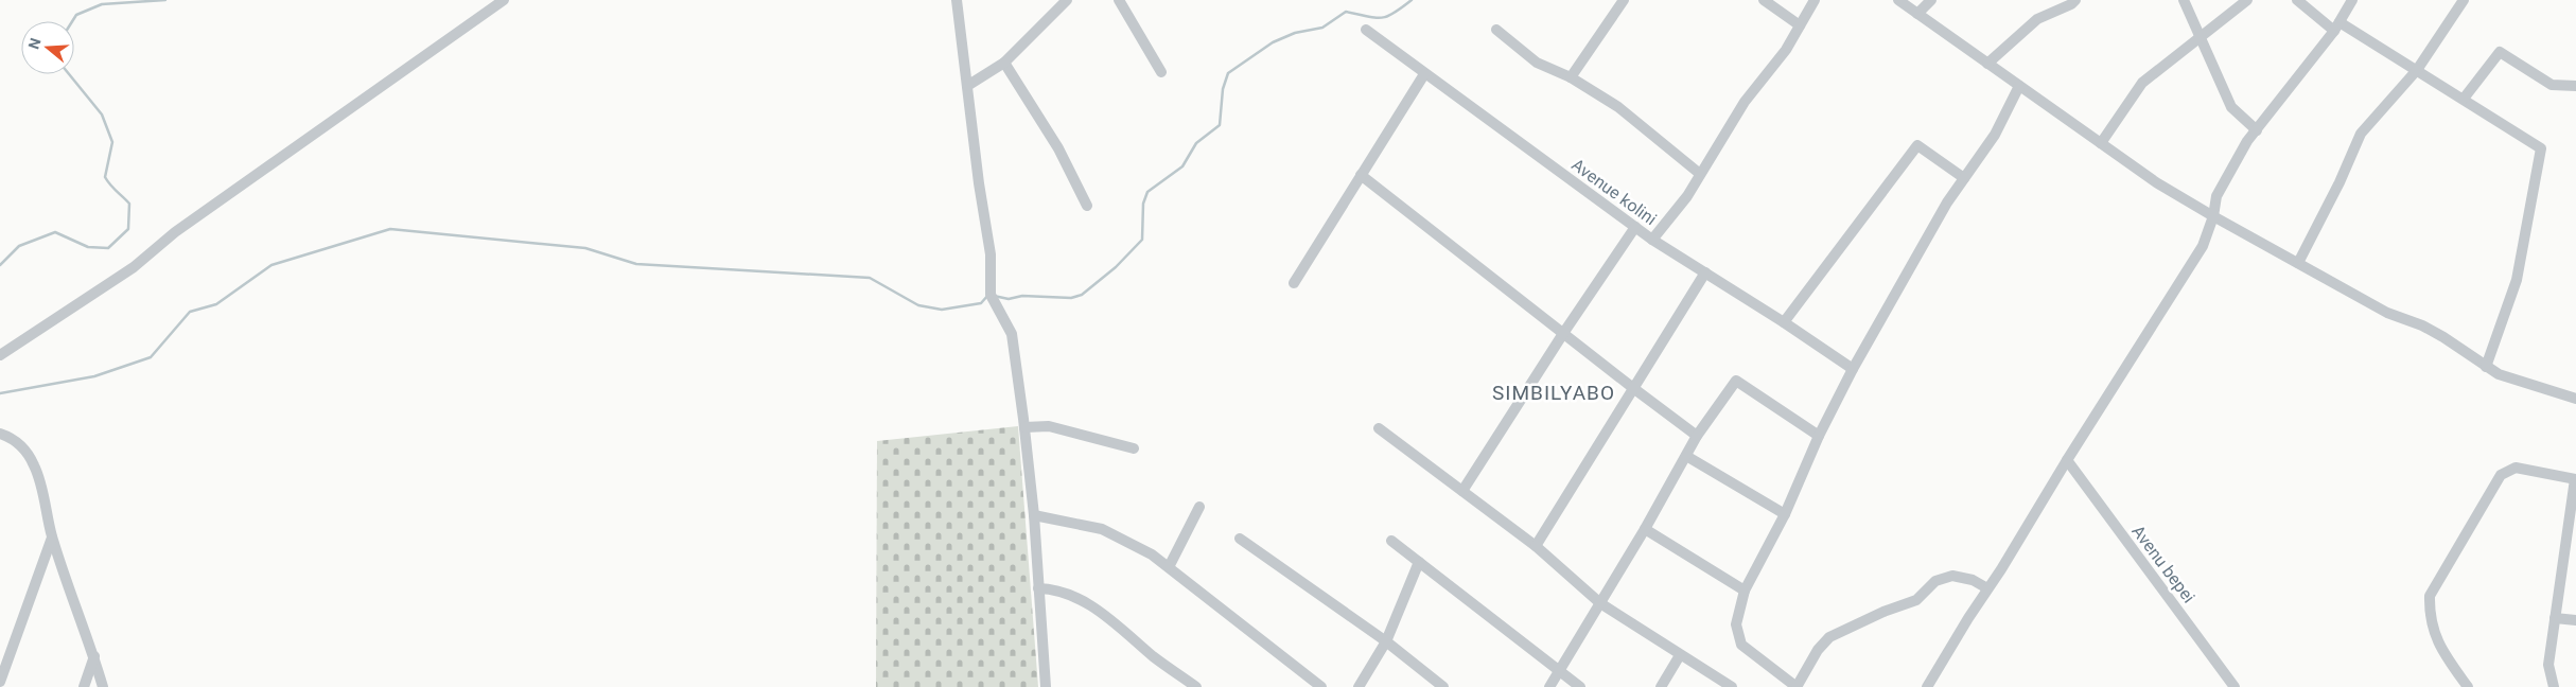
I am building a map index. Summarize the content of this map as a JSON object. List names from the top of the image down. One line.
{"streets":{"street":["Avenue kolini","Avenu bepei"]},"districts":["SIMBILYABO"],"north":"left"}
